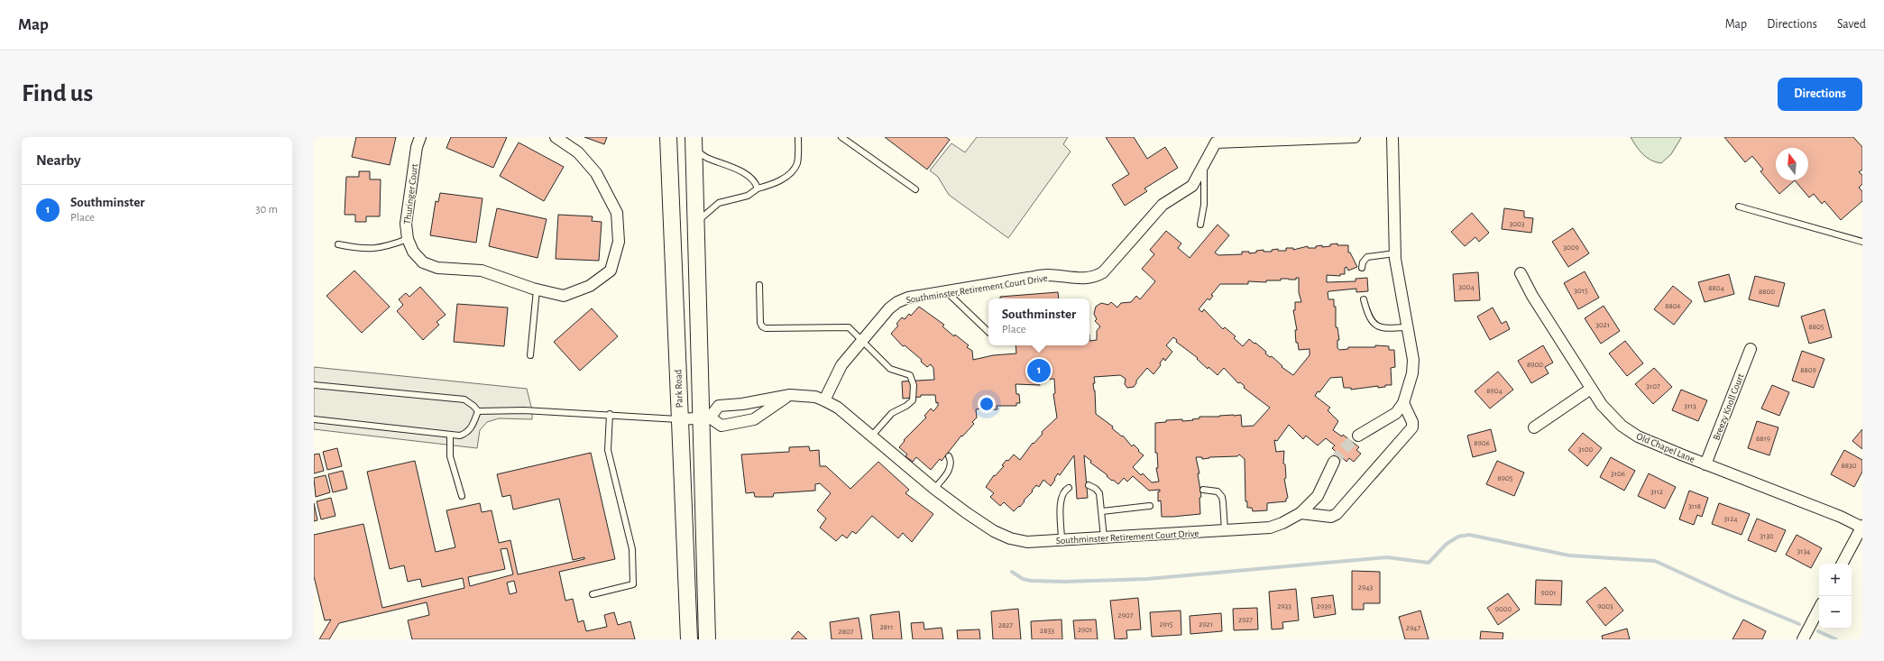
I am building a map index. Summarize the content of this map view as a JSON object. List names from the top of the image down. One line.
{"streets":{"main road":["Park Road"],"street":["Thuringer Court","Southminster Retirement Court Drive","Breezy Knoll Court","Old Chapel Lane"]},"crossings":[["Breezy Knoll Court","Old Chapel Lane"]],"house_numbers":["3003","3009","3004","8804","3015","8800","8806","3021","8805","8900","8809","3107","8904","3113","8819","8906","3100","8830","3106","8905","3112","3118","3124","3130","3134","2943","9001","2933","2939","9003","9000","2907","2927","2915","2921","2827","2811","2947","2901","2833","2807"],"north":"top","page":{"header":"Map","nav":["Map","Directions","Saved"],"buttons":"Directions","title":"Find us","heading":"Nearby","list":[{"mark":"1","name":"Southminster","note":"Place","value":"30 m"}],"popup":["Southminster","Place"],"pins":"1","map_buttons":["+","−"]}}
